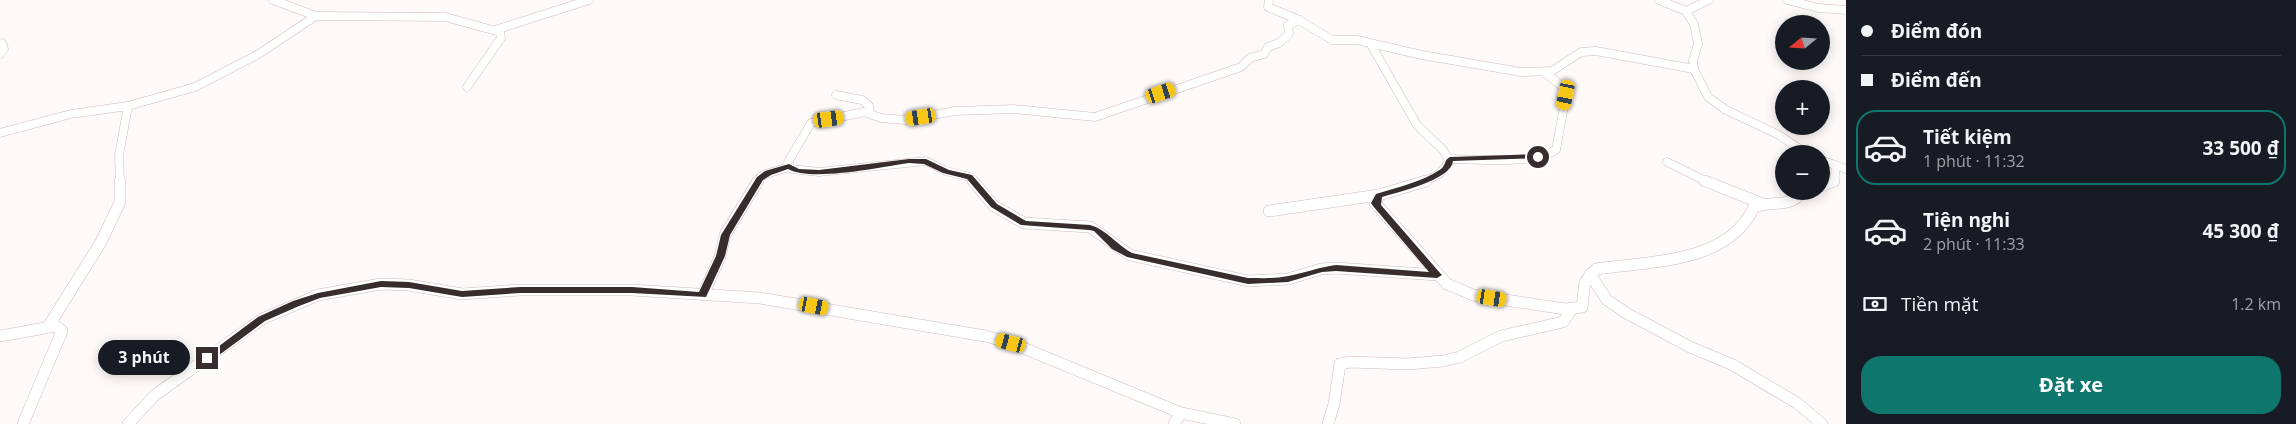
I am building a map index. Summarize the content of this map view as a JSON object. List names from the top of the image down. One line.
{"north":"left","page":{"banner":["Điểm đón","Điểm đến"],"map_buttons":["+","−"],"list":[{"name":"Tiết kiệm","note":"1 phút · 11:32","value":"33 500 ₫"},{"name":"Tiện nghi","note":"2 phút · 11:33","value":"45 300 ₫"}],"pay":["Tiền mặt","1.2 km"],"bubble":"3 phút","buttons":"Đặt xe"}}
